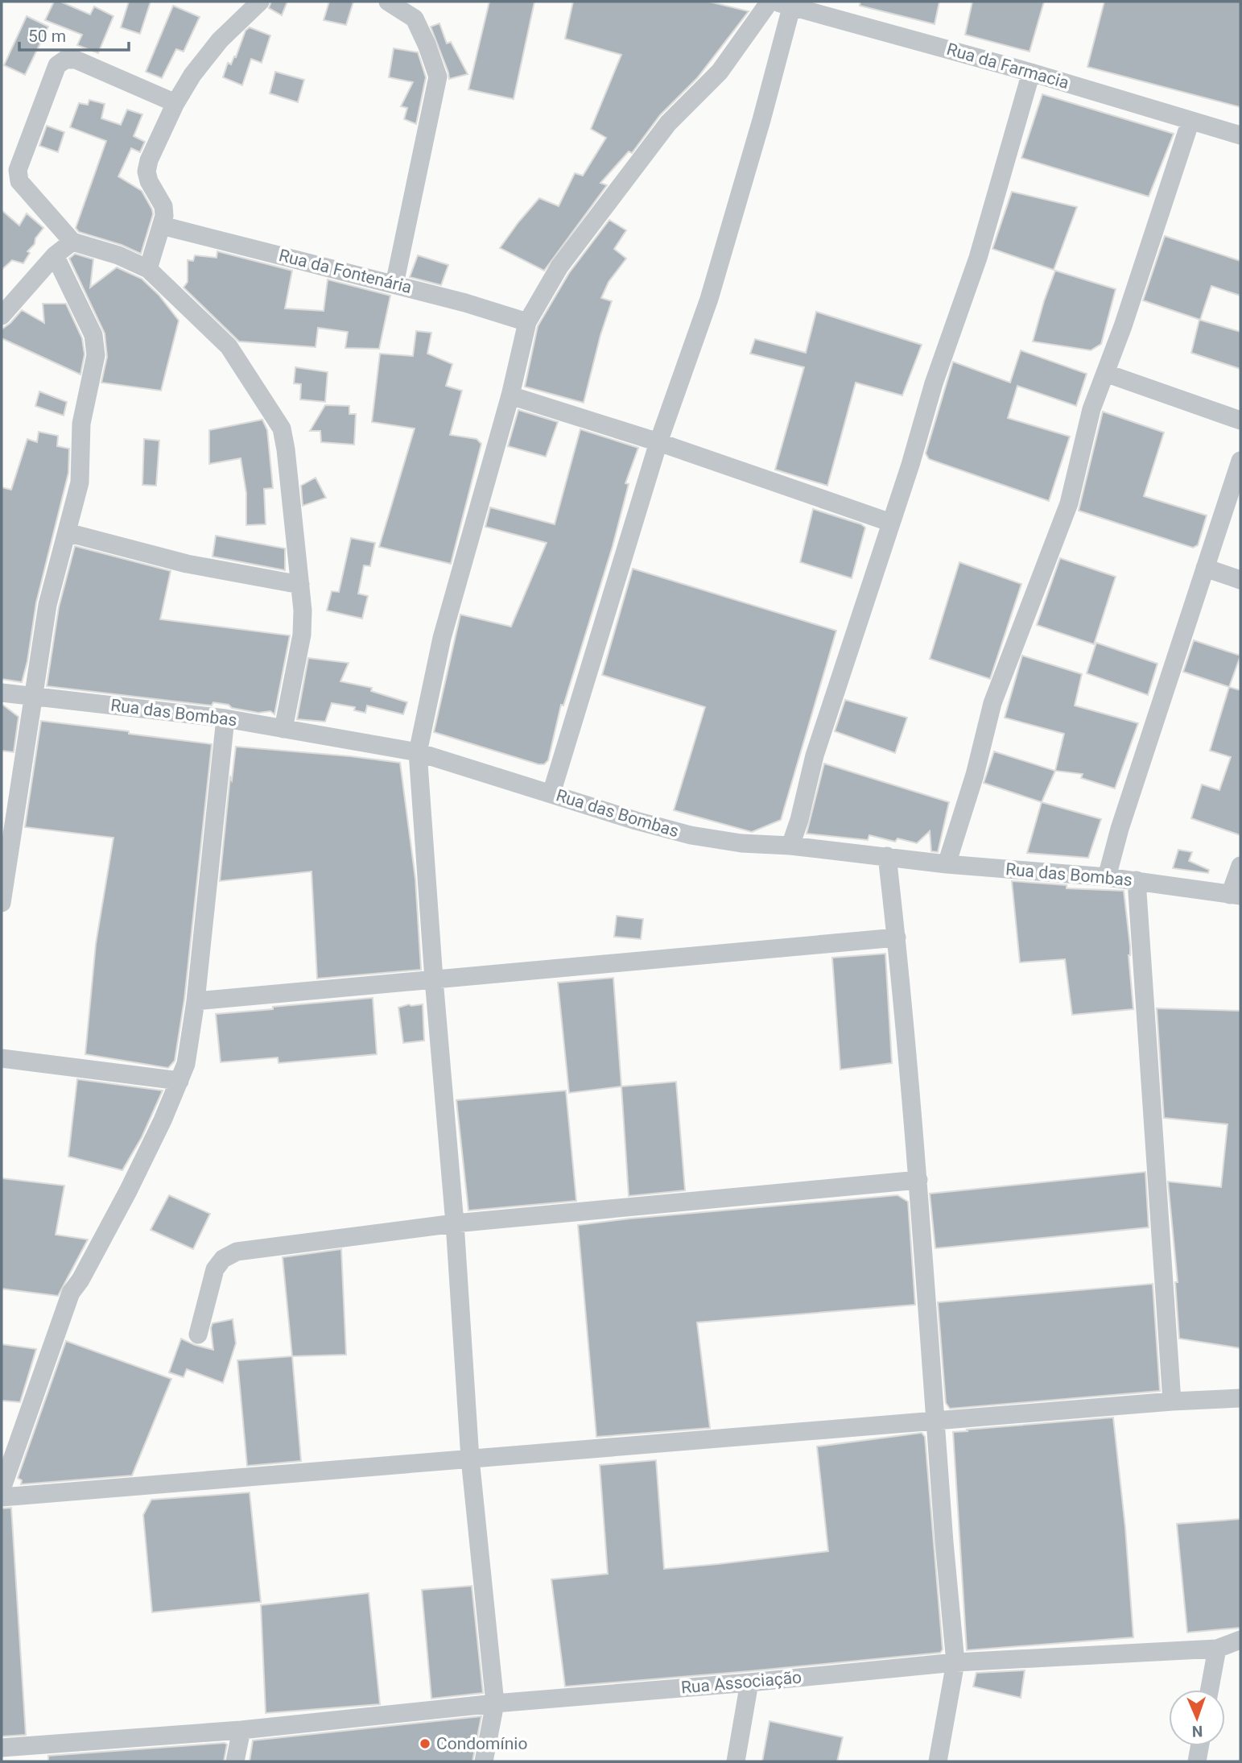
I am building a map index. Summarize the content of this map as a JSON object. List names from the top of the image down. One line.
{"streets":{"street":["Rua da Farmacia","Rua da Fontenária","Rua das Bombas","Rua Associação"]},"places":["Condomínio"],"scale_bar":"50 m","north":"bottom"}
